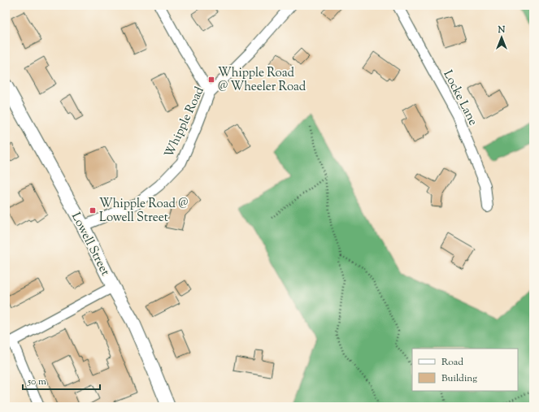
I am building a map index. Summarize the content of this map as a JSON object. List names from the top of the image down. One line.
{"streets":{"main road":["Lowell Street"],"street":["Locke Lane","Whipple Road"]},"crossings":[["Whipple Road","Lowell Street"]],"places":{"transit":["Whipple Road @ Wheeler Road","Whipple Road @ Lowell Street"]},"legend":["Road","Building"],"scale_bar":"50 m","north":"top"}
